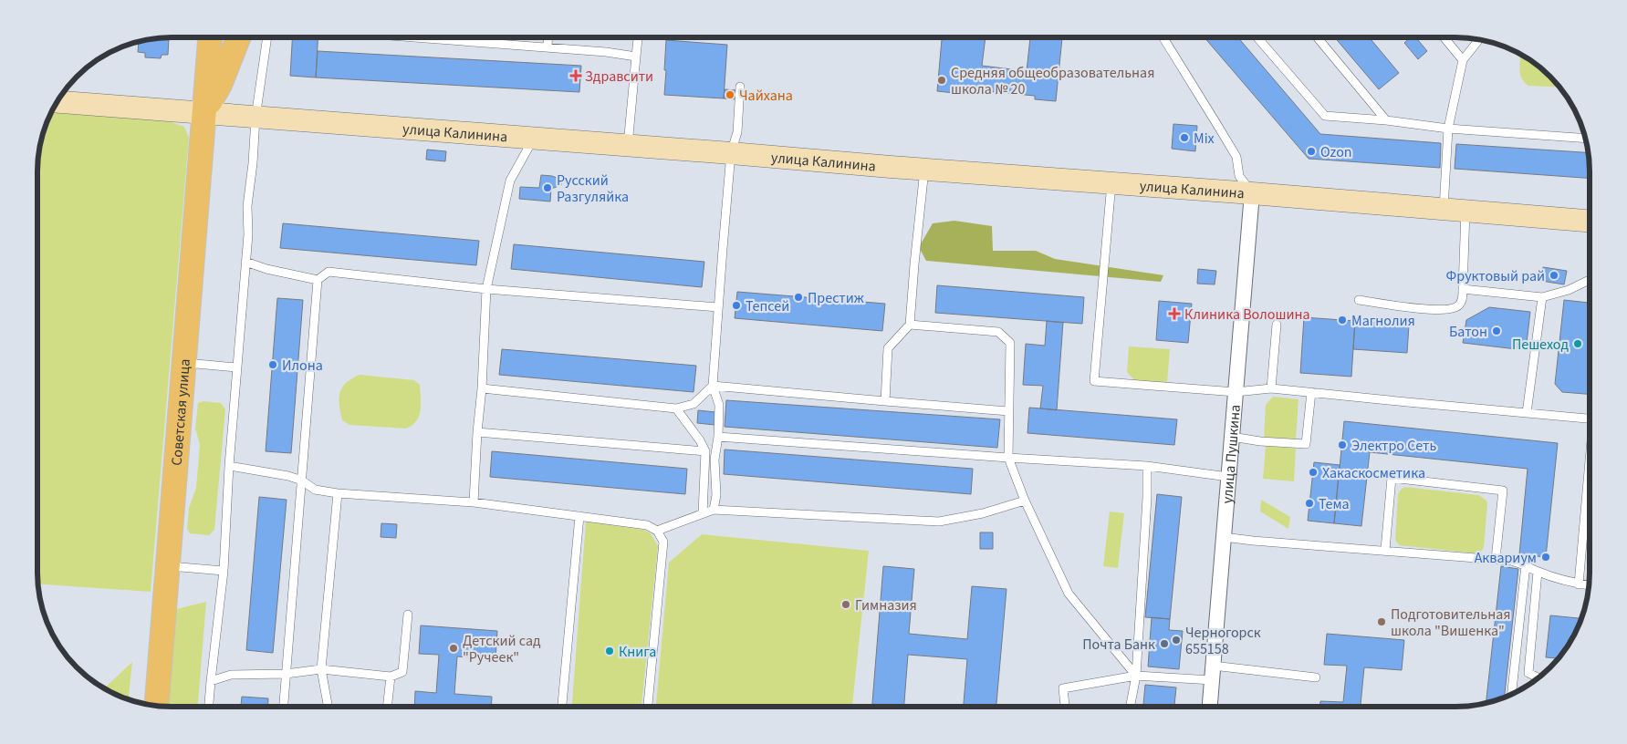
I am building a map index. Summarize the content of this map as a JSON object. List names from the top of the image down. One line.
{"streets":{"main road":["улица Калинина","Советская улица"],"street":["улица Пушкина"]},"crossings":[["улица Калинина","Советская улица"],["улица Калинина","улица Пушкина"]],"places":{"health":["Здравсити","Клиника Волошина"],"other":["Средняя общеобразовательная школа № 20","Чайхана","Mix","Ozon","Русский Разгуляйка","Фруктовый рай","Престиж","Тепсей","Магнолия","Батон","Пешеход","Илона","Электро Сеть","Хакаскосметика","Тема","Аквариум","Гимназия","Подготовительная школа \"Вишенка\"","Черногорск 655158","Почта Банк","Детский сад \"Ручеек\"","Книга"]}}
